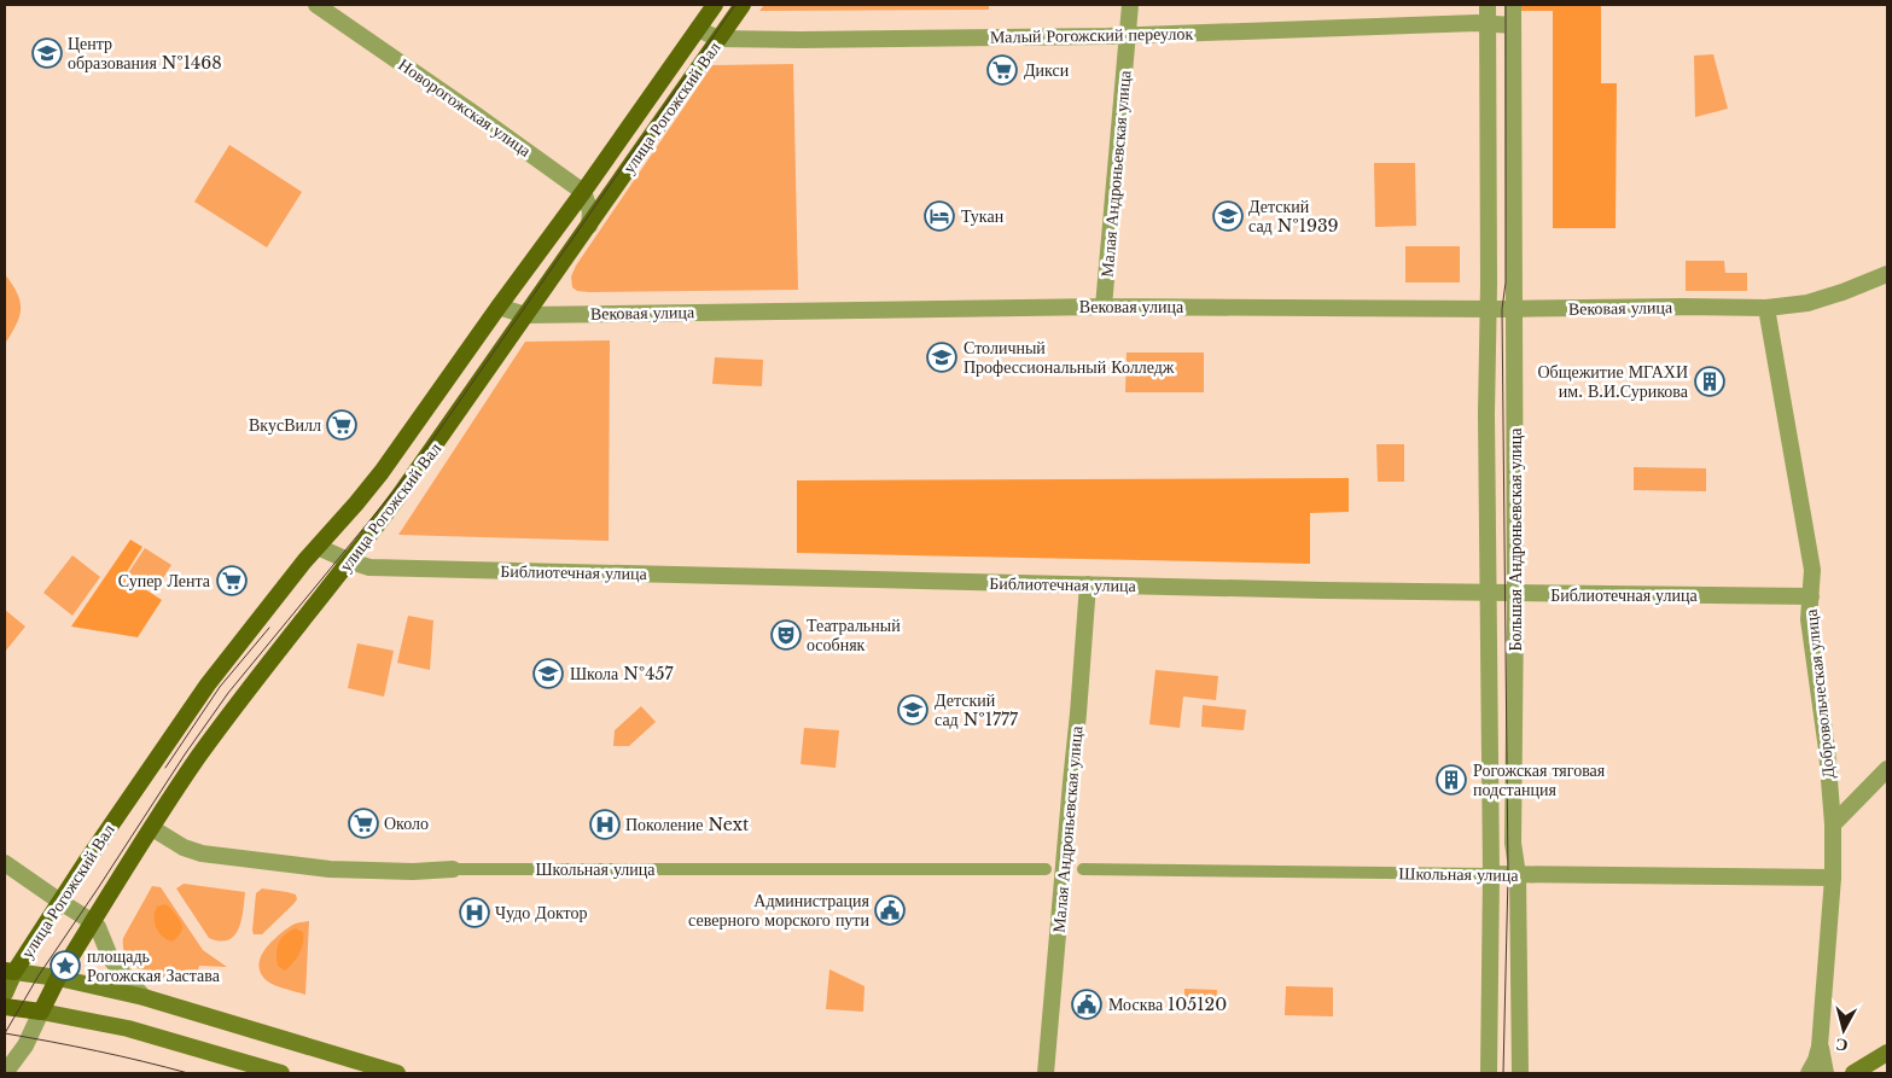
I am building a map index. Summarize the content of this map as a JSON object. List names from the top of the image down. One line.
{"streets":{"main road":["улица Рогожский Вал"],"street":["Малый Рогожский переулок","Новорогожская улица","Малая Андроньевская улица","Вековая улица","Большая Андроньевская улица","Библиотечная улица","Добровольческая улица","Школьная улица"]},"crossings":[["Малый Рогожский переулок","улица Рогожский Вал"],["Малый Рогожский переулок","Малая Андроньевская улица"],["Малый Рогожский переулок","Большая Андроньевская улица"],["Новорогожская улица","улица Рогожский Вал"],["улица Рогожский Вал","Вековая улица"],["улица Рогожский Вал","Библиотечная улица"],["улица Рогожский Вал","Школьная улица"],["Малая Андроньевская улица","Вековая улица"],["Малая Андроньевская улица","Библиотечная улица"],["Вековая улица","Большая Андроньевская улица"],["Вековая улица","Добровольческая улица"],["Большая Андроньевская улица","Библиотечная улица"],["Большая Андроньевская улица","Школьная улица"],["Библиотечная улица","Добровольческая улица"],["Добровольческая улица","Школьная улица"]],"places":{"school or university":["Центр образования №1468","Детский сад №1939","Столичный Профессиональный Колледж","Школа №457","Детский сад №1777"],"supermarket":["Дикси","ВкусВилл","Супер Лента","Около"],"hotel":["Тукан"],"building":["Общежитие МГАХИ им. В.И.Сурикова","Рогожская тяговая подстанция"],"theatre":["Театральный особняк"],"hospital":["Поколение Next","Чудо Доктор"],"public building":["Администрация северного морского пути","Москва 105120"],"place":["площадь Рогожская Застава"]},"north":"bottom"}
